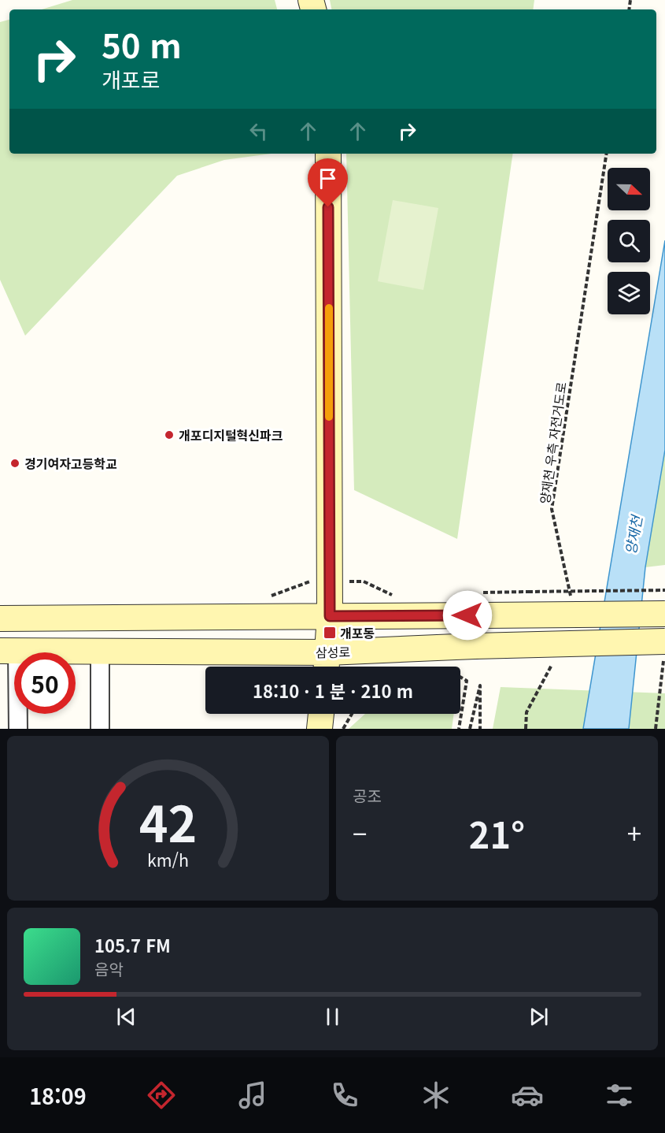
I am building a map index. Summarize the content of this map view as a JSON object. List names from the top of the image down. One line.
{"streets":{"main road":["삼성로"],"path":["양재천 우측 자전거도로"]},"water":["양재천"],"places":{"other":["개포디지털혁신파크","경기여자고등학교"],"transit":["개포동"]},"north":"right","page":{"turn":["50 m","개포로"],"limit":"50","trip":"18:10 · 1 분 · 210 m","tile":"공조","heat":["−","21°","+"],"song":["105.7 FM","음악"],"tabs":"18:09","gauge":["42","km/h"]}}
